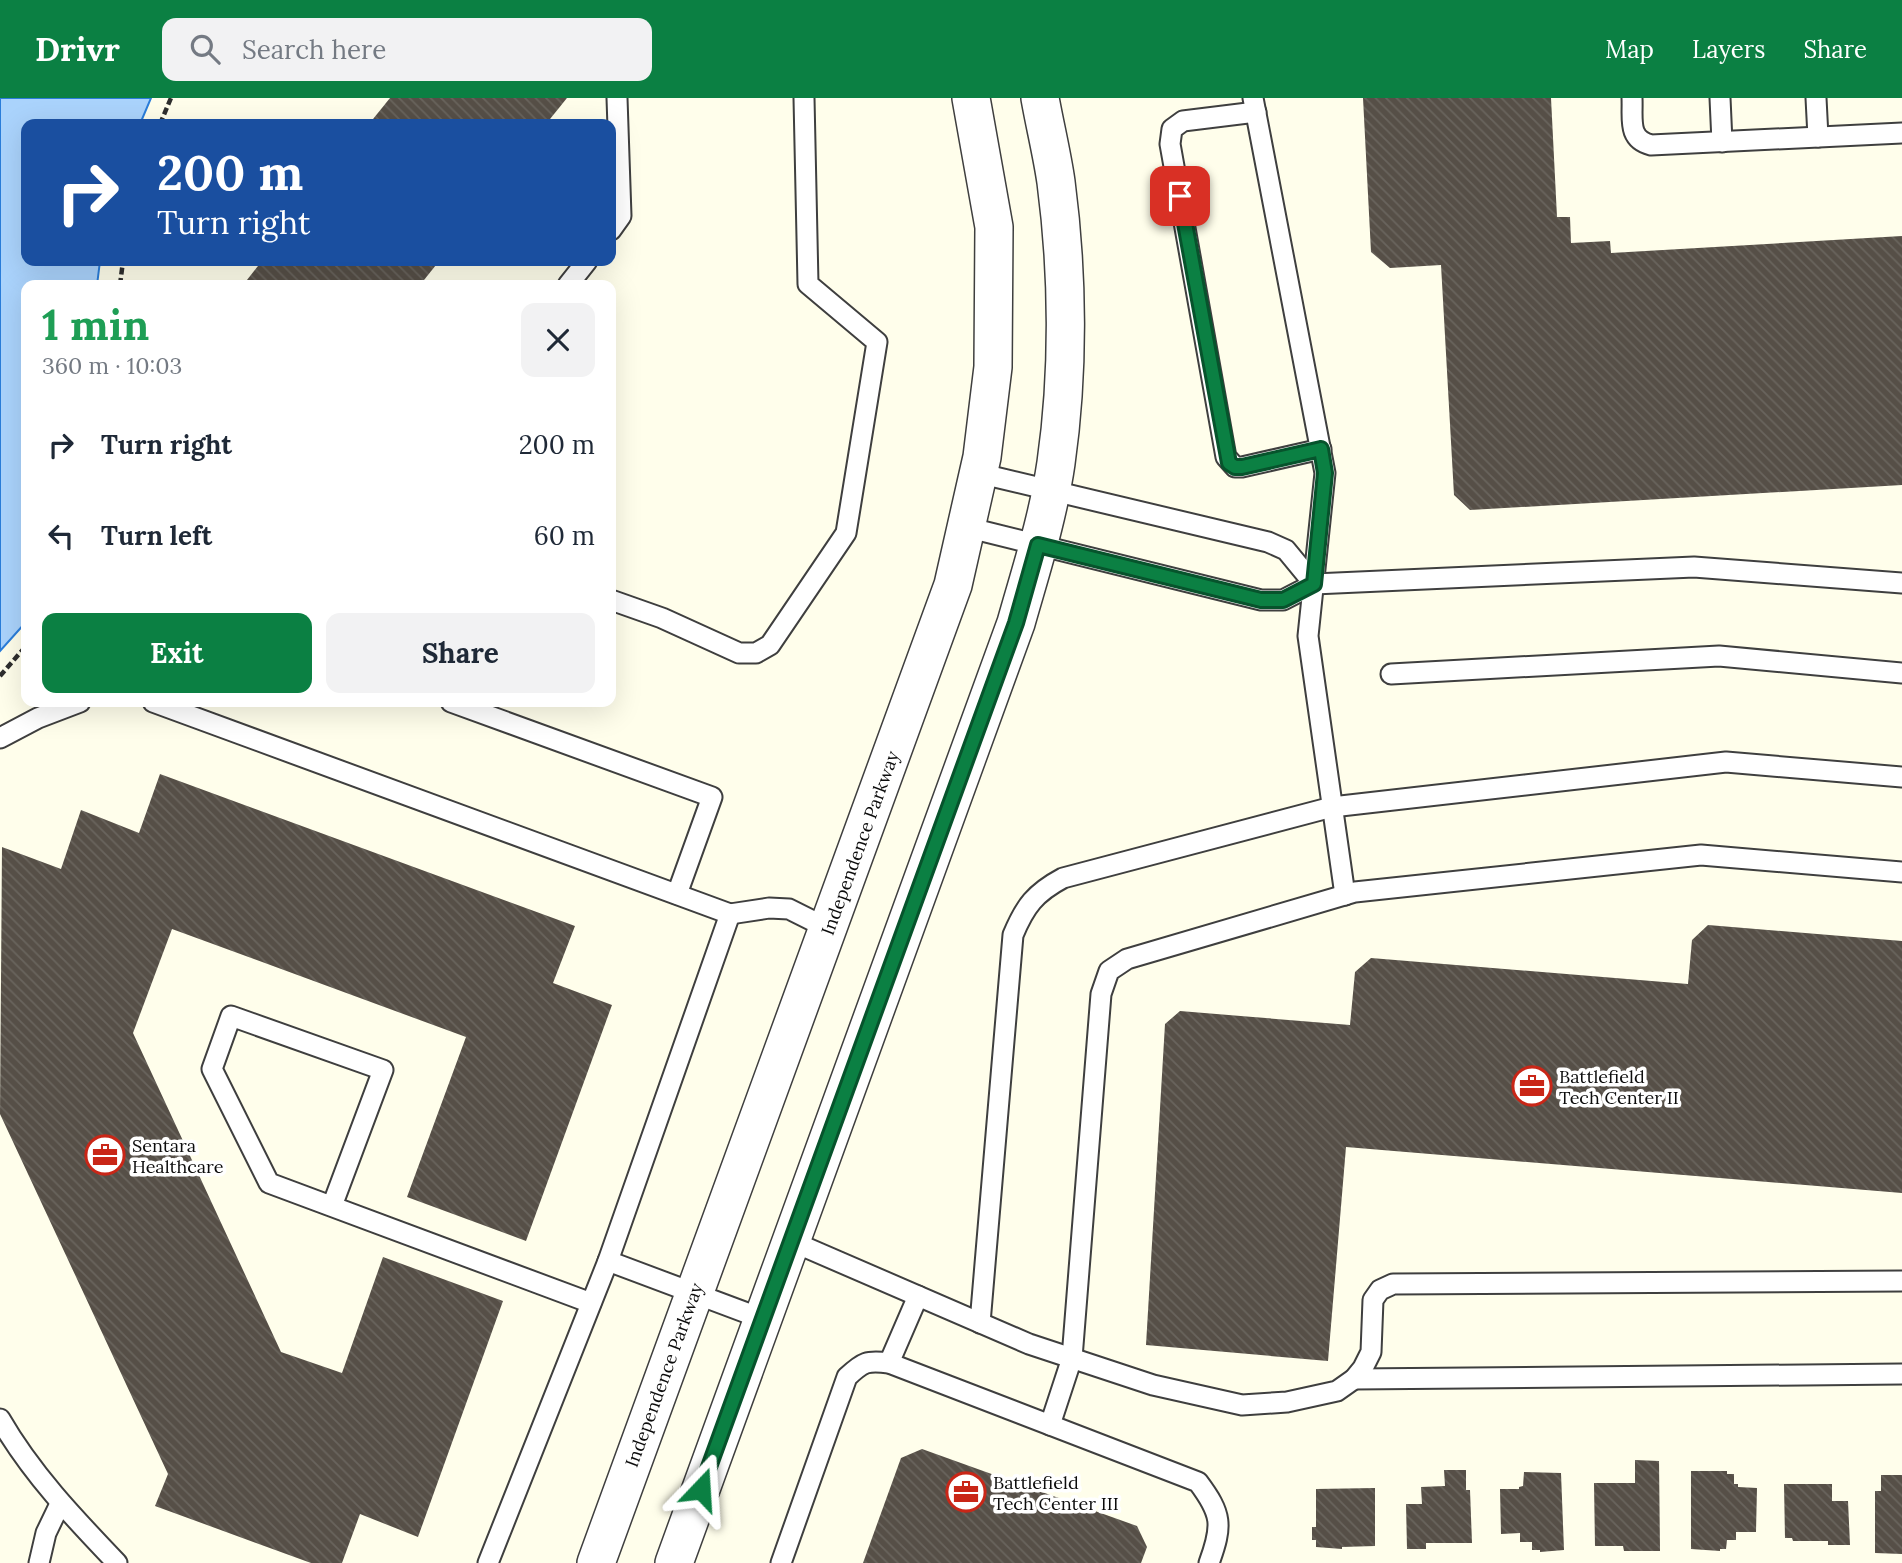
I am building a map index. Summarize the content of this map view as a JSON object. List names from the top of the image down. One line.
{"streets":{"street":["Independence Parkway"]},"places":{"office":["Battlefield Tech Center II","Sentara Healthcare","Battlefield Tech Center III"]},"page":{"header":"Drivr","search":"Search here","nav":["Map","Layers","Share"],"turn":["200 m","Turn right"],"heading":["1 min","360 m · 10:03"],"list":[{"name":"Turn right","value":"200 m"},{"name":"Turn left","value":"60 m"}],"buttons":["Exit","Share"]}}
